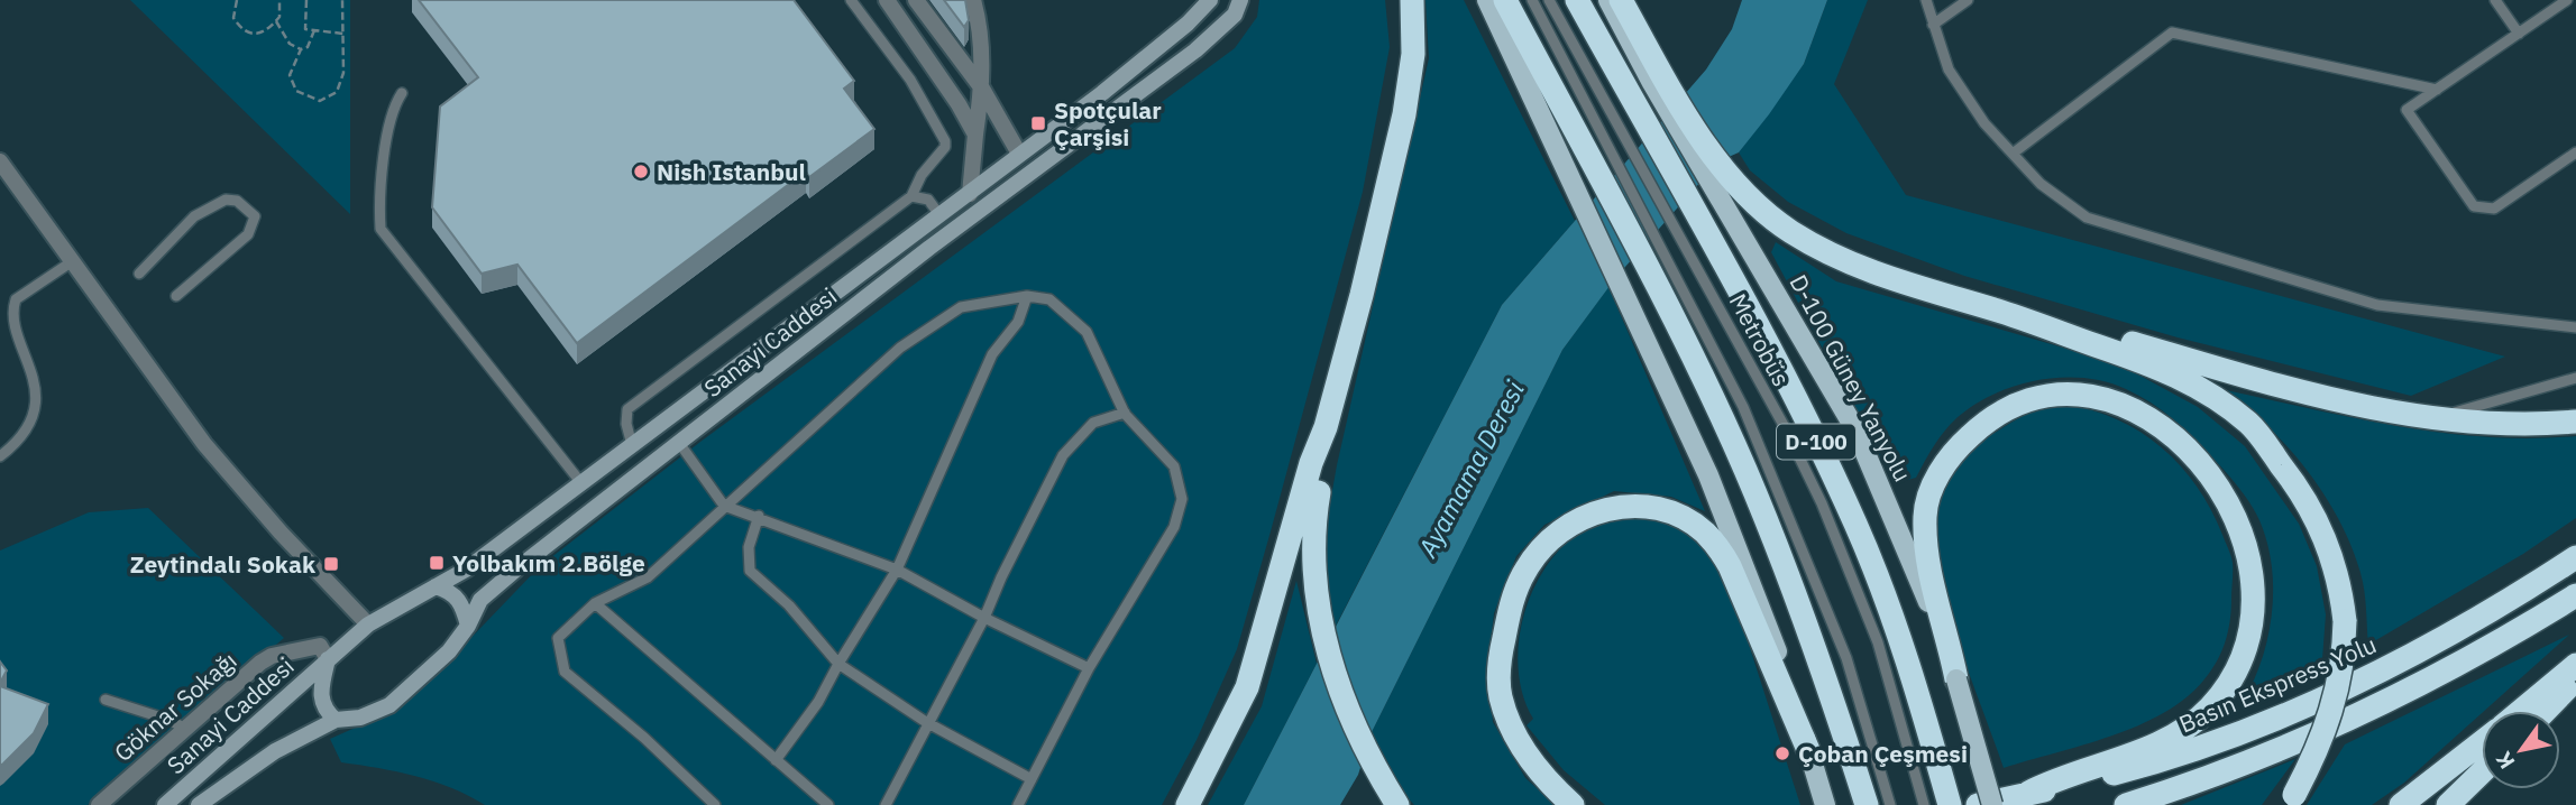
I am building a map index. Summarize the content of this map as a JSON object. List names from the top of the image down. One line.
{"streets":{"highway":["D-100","Basın Ekspress Yolu"],"main road":["Sanayi Caddesi","D-100 Güney Yanyolu"],"street":["Göknar Sokağı"],"lane":["Metrobüs"]},"crossings":[["Sanayi Caddesi","Göknar Sokağı"]],"water":["Ayamama Deresi"],"places":{"transit":["Spotçular Çarşisi","Yolbakım 2.Bölge","Zeytindalı Sokak"],"other":["Nish Istanbul","Çoban Çeşmesi"]},"north":"bottom left"}
